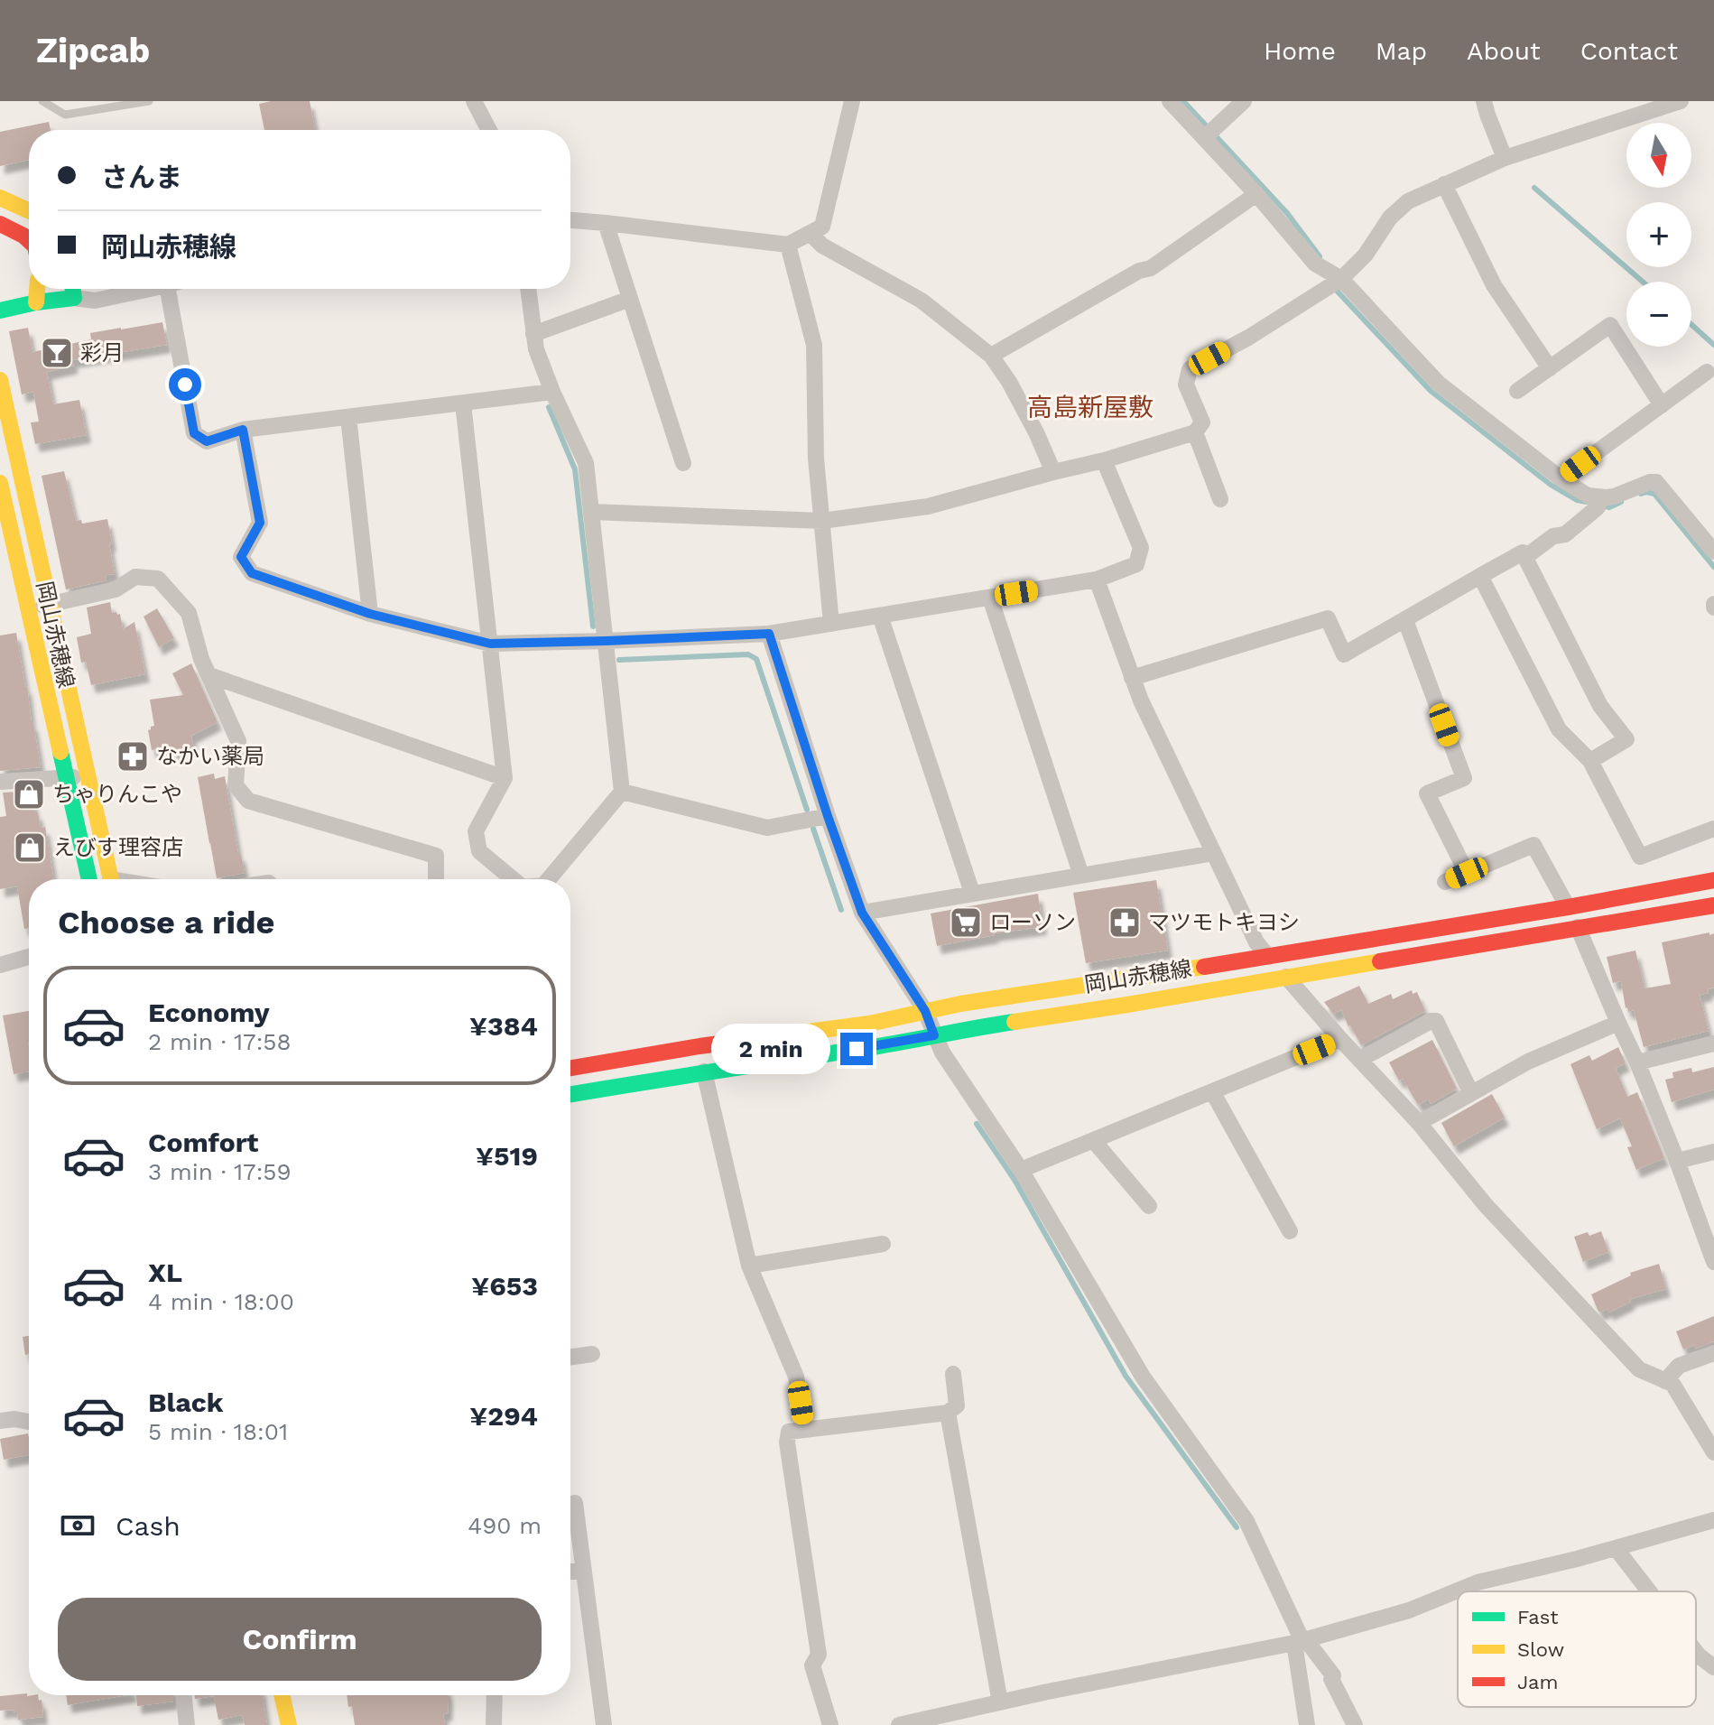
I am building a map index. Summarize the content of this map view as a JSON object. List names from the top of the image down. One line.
{"streets":{"main road":["岡山赤穂線"]},"districts":["高島新屋敷"],"places":{"bar":["彩月"],"pharmacy":["なかい薬局","マツモトキヨシ"],"shop":["ちゃりんこや","えびす理容店"],"supermarket":["ローソン"]},"legend":["Fast","Slow","Jam"],"north":"bottom","page":{"header":"Zipcab","nav":["Home","Map","About","Contact"],"map_buttons":["+","−"],"banner":["さんま","岡山赤穂線"],"heading":"Choose a ride","list":[{"name":"Economy","note":"2 min · 17:58","value":"¥384"},{"name":"Comfort","note":"3 min · 17:59","value":"¥519"},{"name":"XL","note":"4 min · 18:00","value":"¥653"},{"name":"Black","note":"5 min · 18:01","value":"¥294"}],"bubble":"2 min","pay":["Cash","490 m"],"buttons":"Confirm"}}
